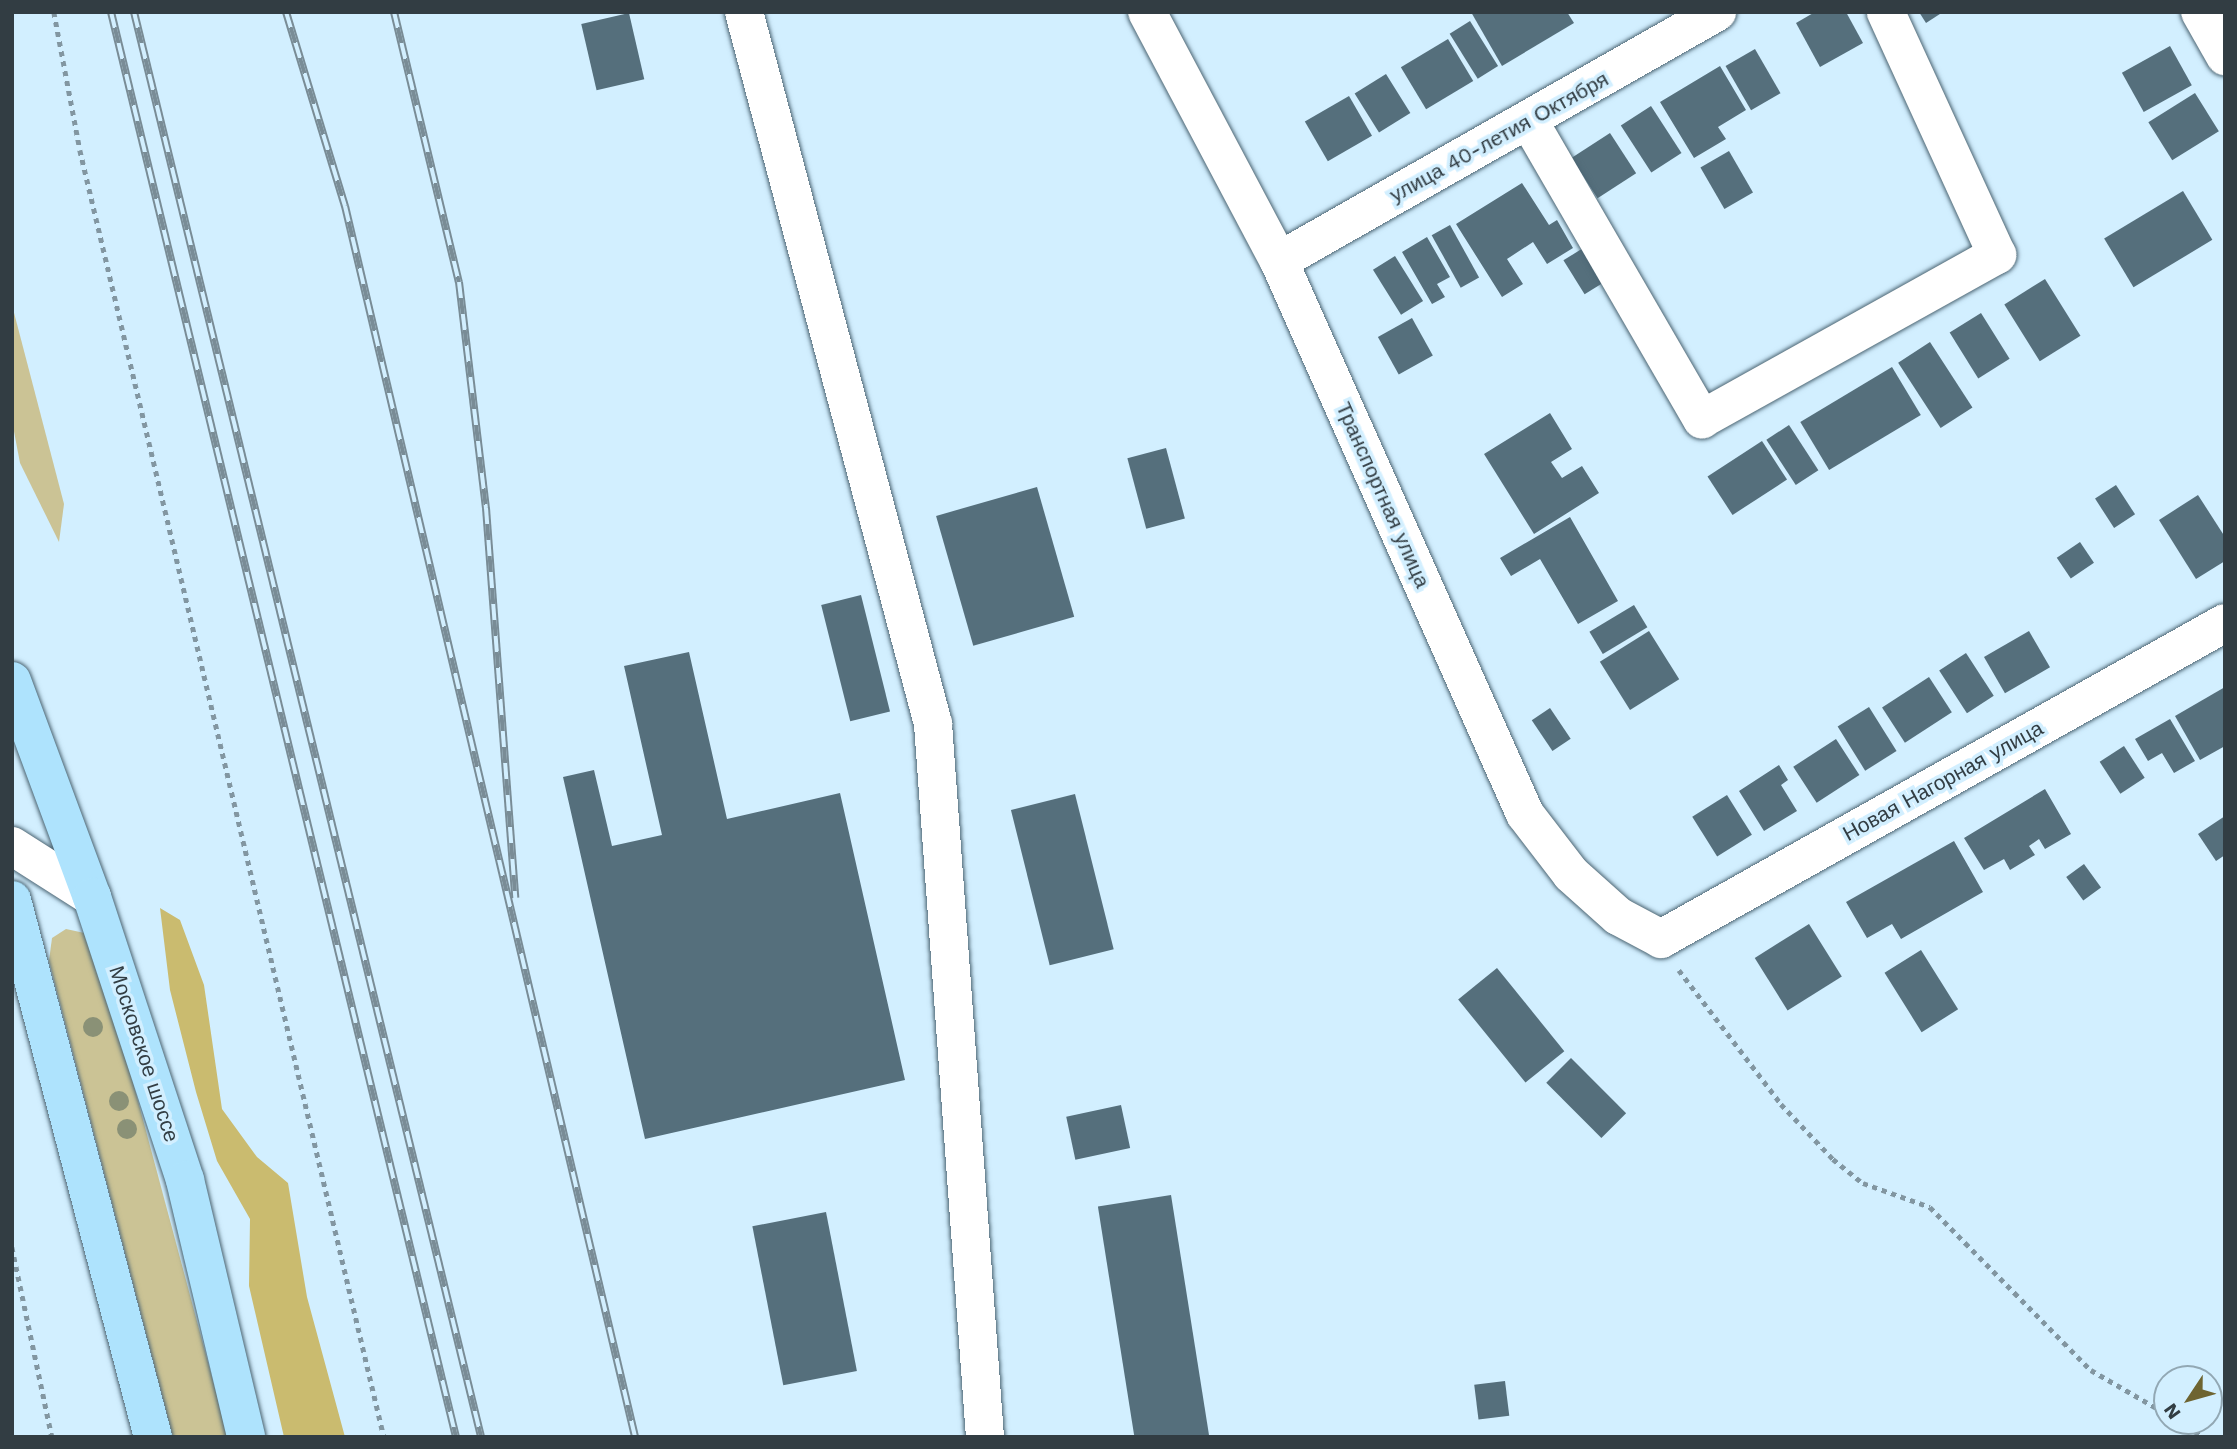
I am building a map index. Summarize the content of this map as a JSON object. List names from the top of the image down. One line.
{"streets":{"main road":["Московское шоссе"],"street":["улица 40-летия Октября","Транспортная улица","Новая Нагорная улица"]},"crossings":[["улица 40-летия Октября","Транспортная улица"],["Транспортная улица","Новая Нагорная улица"]],"north":"bottom left"}
